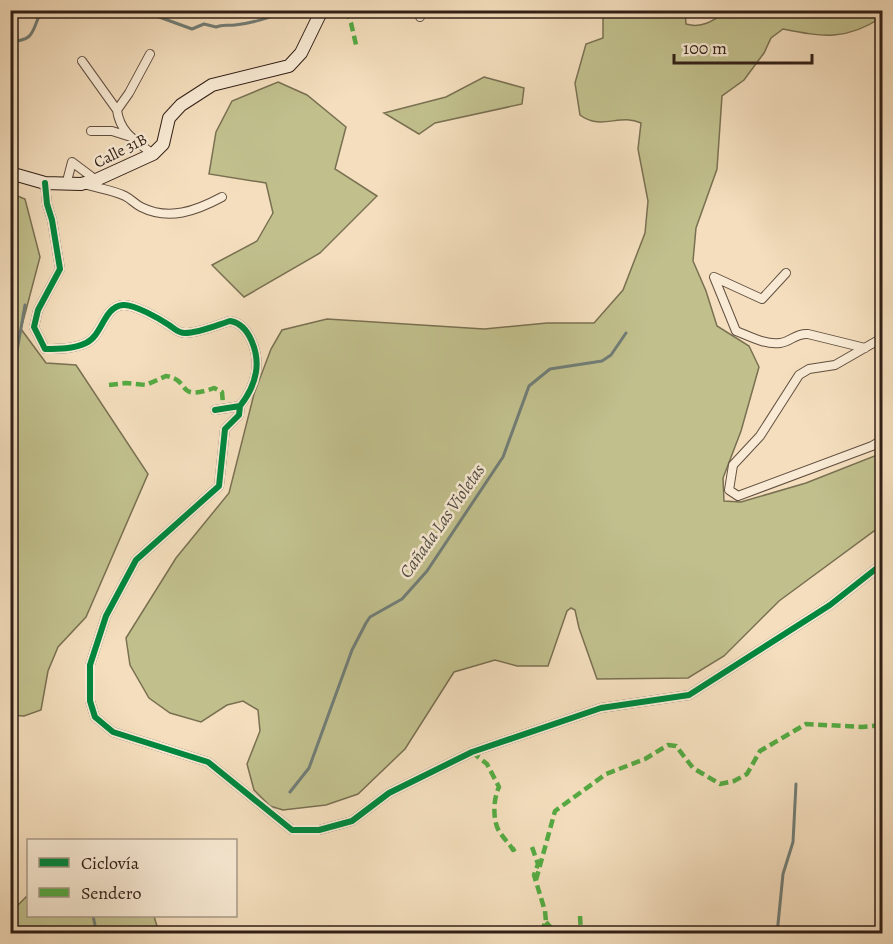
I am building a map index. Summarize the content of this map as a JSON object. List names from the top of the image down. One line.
{"streets":{"street":["Calle 31B"]},"water":["Cañada Las Violetas"],"legend":["Ciclovía","Sendero"],"scale_bar":"100 m"}
